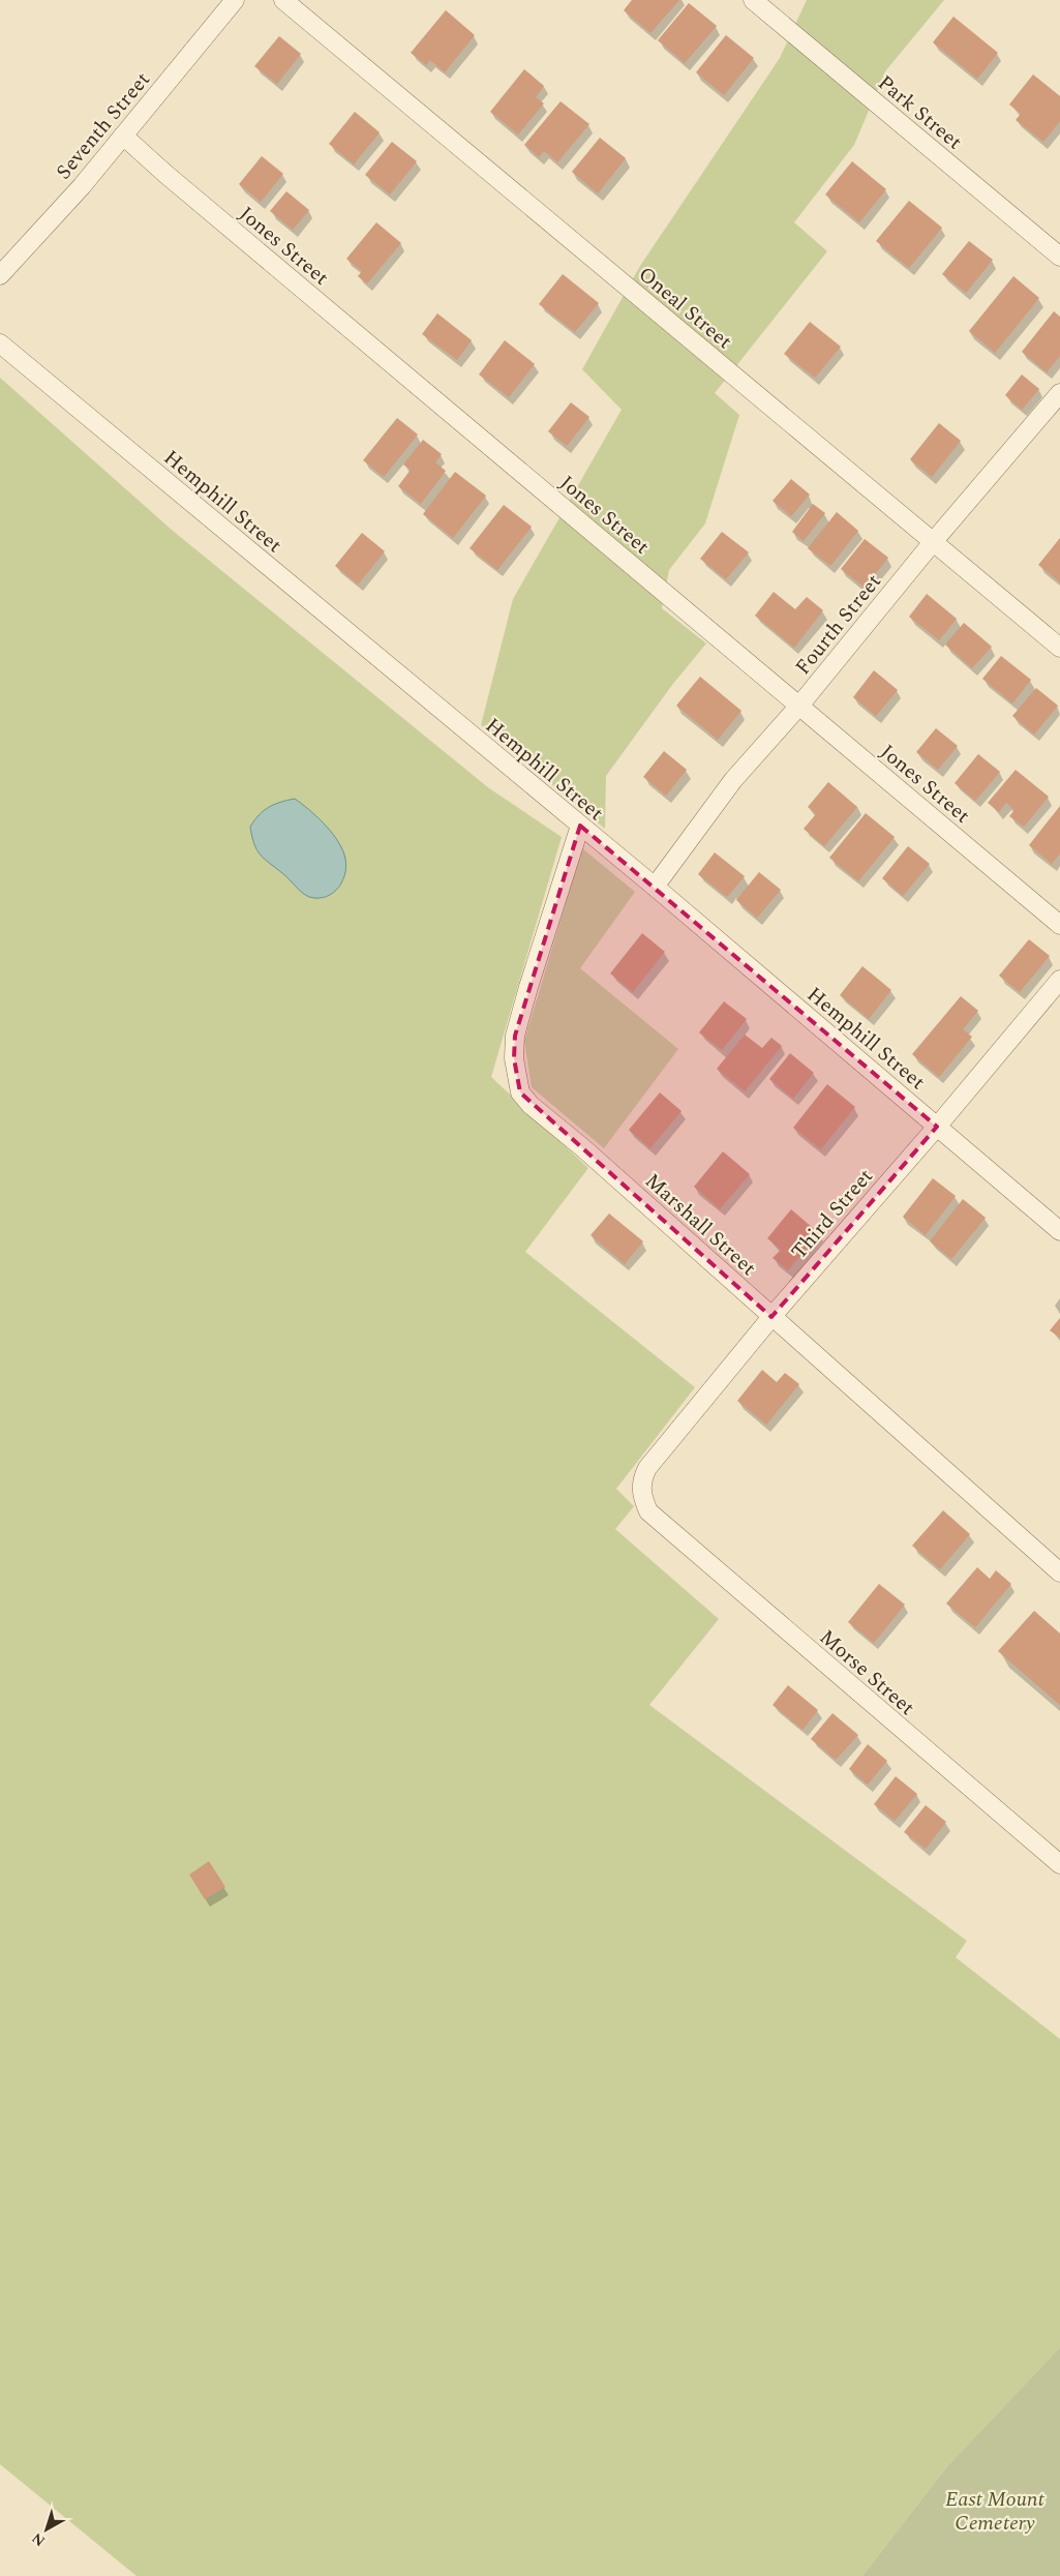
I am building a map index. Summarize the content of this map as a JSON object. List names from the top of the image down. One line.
{"streets":{"street":["Park Street","Seventh Street","Jones Street","Oneal Street","Hemphill Street","Fourth Street","Third Street","Marshall Street","Morse Street"]},"crossings":[["Seventh Street","Jones Street"],["Jones Street","Fourth Street"],["Oneal Street","Fourth Street"],["Hemphill Street","Fourth Street"],["Hemphill Street","Third Street"],["Hemphill Street","Marshall Street"],["Third Street","Marshall Street"],["Third Street","Morse Street"]],"parks":["East Mount Cemetery"],"north":"bottom left"}
